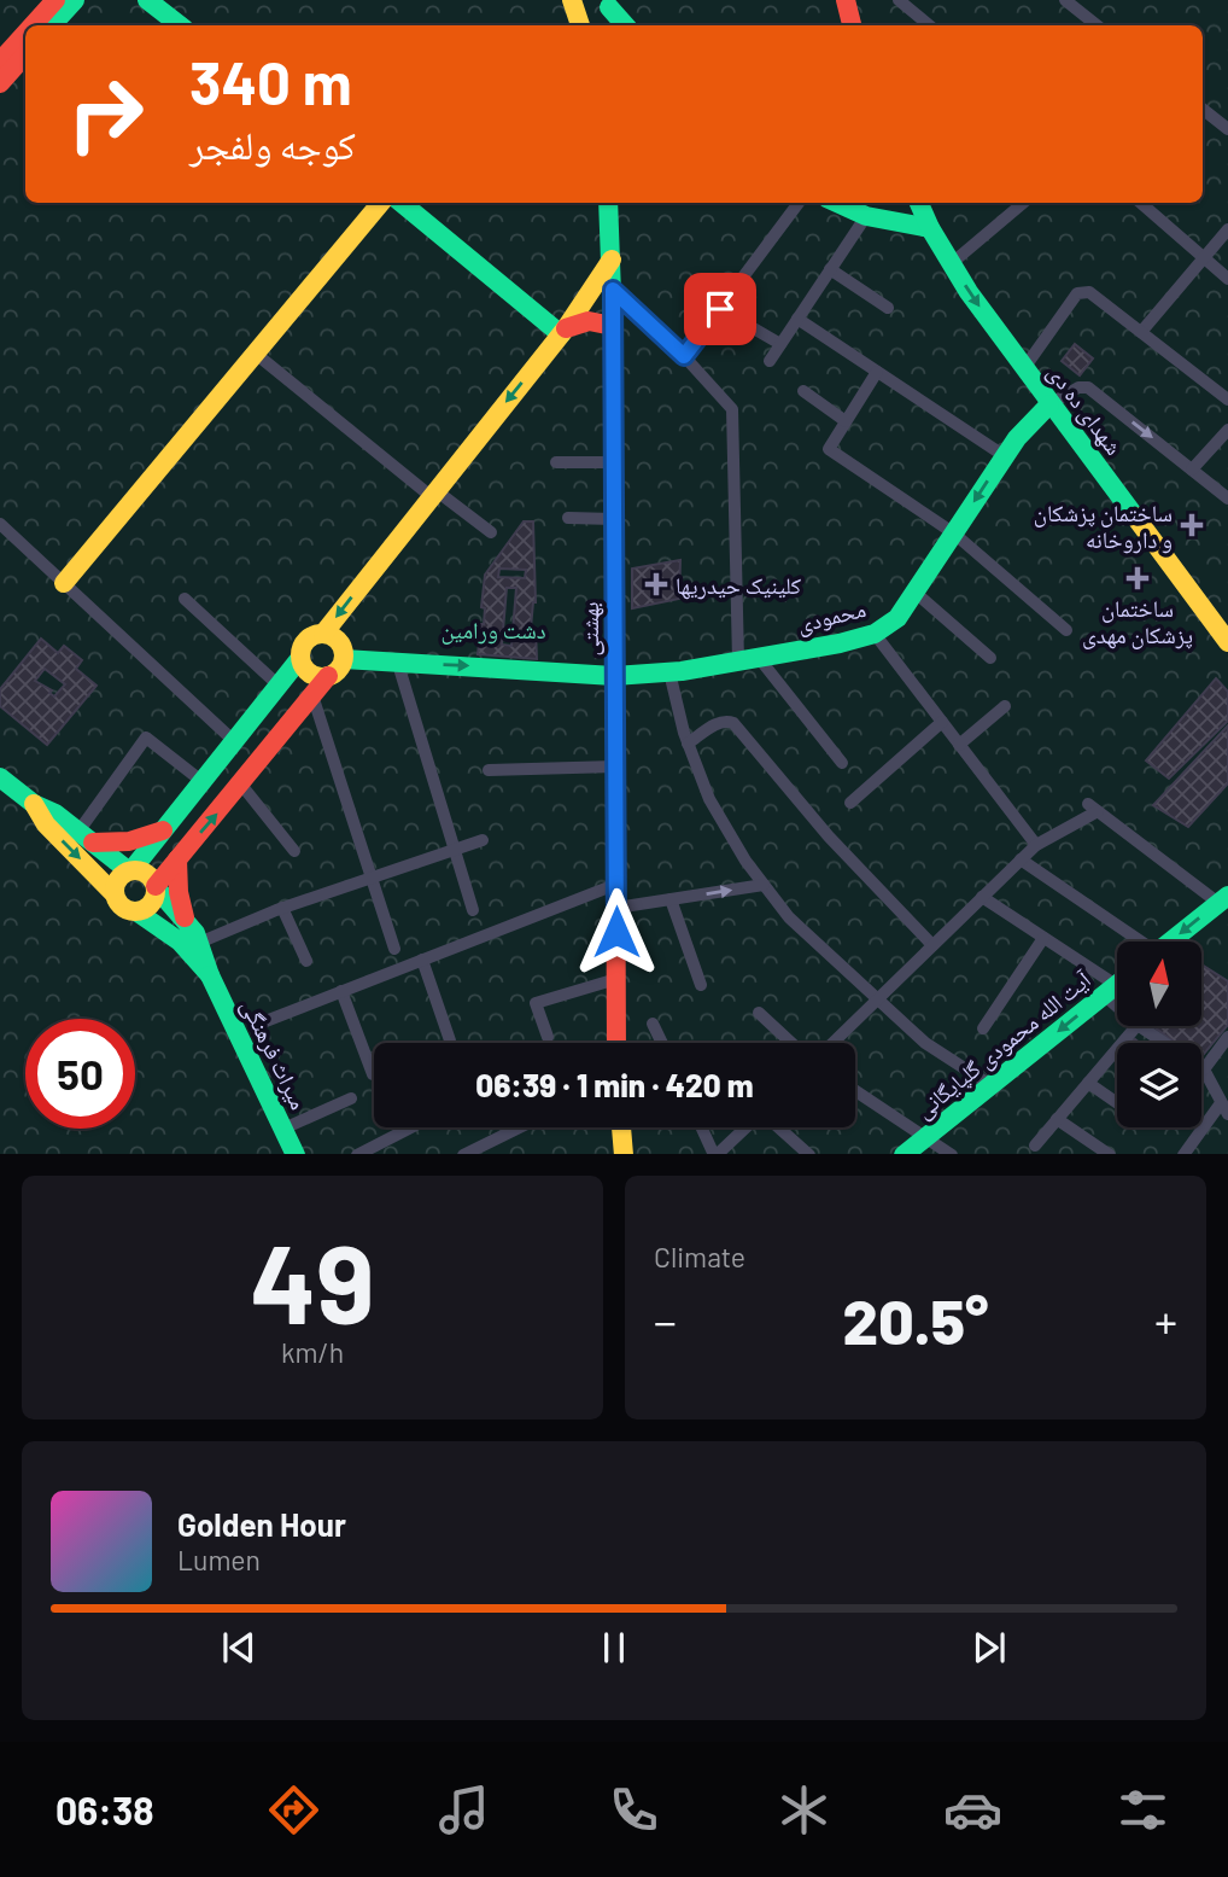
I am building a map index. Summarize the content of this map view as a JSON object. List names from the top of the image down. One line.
{"streets":{"main road":["شهدای ده دی","محمودی","بهشتی","آیت الله محمودی گلپایگانی","میراث فرهنگی"]},"crossings":[["شهدای ده دی","محمودی"],["محمودی","بهشتی"]],"one_way":["آیت الله محمودی گلپایگانی"],"parks":["دشت ورامین"],"places":{"health":["ساختمان پزشکان و داروخانه","ساختمان پزشکان مهدی","کلینیک حیدریها"]},"north":"top","page":{"turn":["340 m","کوجه ولفجر"],"limit":"50","trip":"06:39 · 1 min · 420 m","tile":[["49","km/h"],"Climate"],"heat":["−","20.5°","+"],"song":["Golden Hour","Lumen"],"tabs":"06:38"}}
